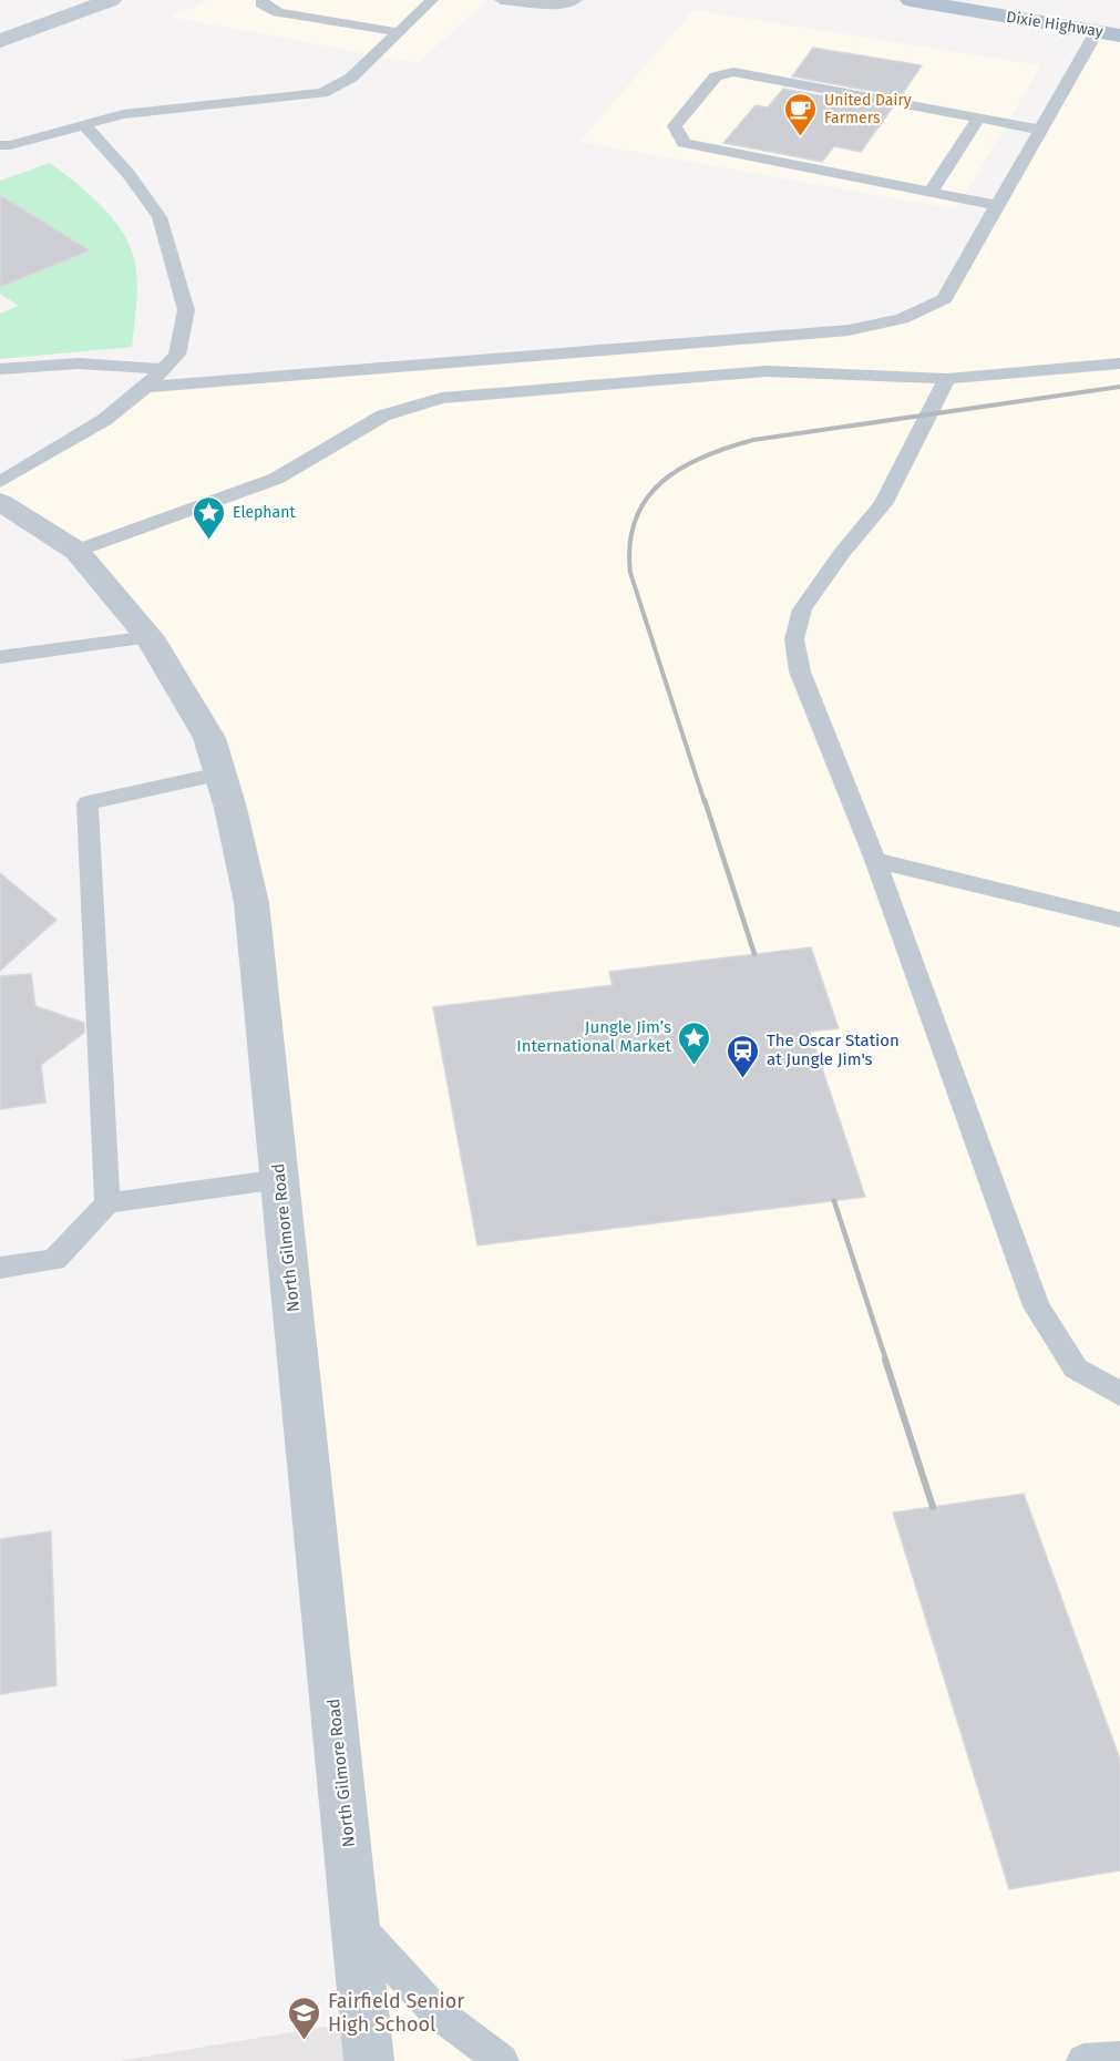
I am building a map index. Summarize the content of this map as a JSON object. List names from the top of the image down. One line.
{"streets":{"main road":["Dixie Highway"],"street":["North Gilmore Road"]},"places":{"cafe":["United Dairy Farmers"],"place":["Elephant","Jungle Jim’s International Market"],"station":["The Oscar Station at Jungle Jim's"],"school or university":["Fairfield Senior High School"]}}
